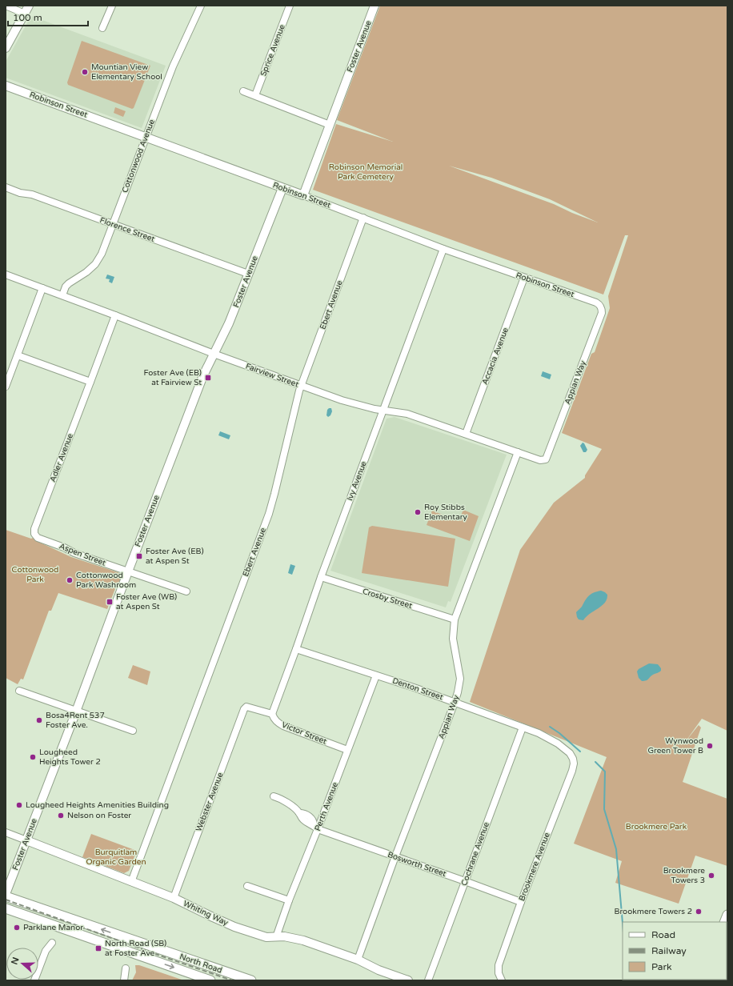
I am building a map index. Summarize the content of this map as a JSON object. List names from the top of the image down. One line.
{"streets":{"main road":["North Road"],"street":["Foster Avenue","Sprice Avenue","Robinson Street","Cottonwood Avenue","Florence Street","Ebert Avenue","Accacia Avenue","Fairview Street","Appian Way","Adler Avenue","Ivy Avenue","Aspen Street","Crosby Street","Denton Street","Victor Street","Webster Avenue","Perth Avenue","Cochrane Avenue","Bosworth Street","Brookmere Avenue","Whiting Way"]},"crossings":[["Foster Avenue","Robinson Street"],["Foster Avenue","Florence Street"],["Foster Avenue","Fairview Street"],["Foster Avenue","Aspen Street"],["Foster Avenue","Whiting Way"],["Robinson Street","Cottonwood Avenue"],["Robinson Street","Ebert Avenue"],["Robinson Street","Accacia Avenue"],["Robinson Street","Appian Way"],["Robinson Street","Ivy Avenue"],["Cottonwood Avenue","Florence Street"],["Cottonwood Avenue","Fairview Street"],["Ebert Avenue","Fairview Street"],["Ebert Avenue","Whiting Way"],["Accacia Avenue","Fairview Street"],["Fairview Street","Appian Way"],["Fairview Street","Adler Avenue"],["Fairview Street","Ivy Avenue"],["Appian Way","Crosby Street"],["Appian Way","Denton Street"],["Appian Way","Bosworth Street"],["Appian Way","Whiting Way"],["Adler Avenue","Aspen Street"],["Ivy Avenue","Crosby Street"],["Ivy Avenue","Denton Street"],["Ivy Avenue","Victor Street"],["Ivy Avenue","Webster Avenue"],["Denton Street","Perth Avenue"],["Denton Street","Cochrane Avenue"],["Denton Street","Brookmere Avenue"],["Victor Street","Webster Avenue"],["Victor Street","Perth Avenue"],["Webster Avenue","Whiting Way"],["Perth Avenue","Bosworth Street"],["Perth Avenue","Whiting Way"],["Cochrane Avenue","Bosworth Street"],["Bosworth Street","Brookmere Avenue"]],"parks":["Robinson Memorial Park Cemetery","Cottonwood Park","Brookmere Park","Burquitlam Organic Garden"],"places":{"other":["Mountian View Elementary School","Roy Stibbs Elementary","Cottonwood Park Washroom","Bosa4Rent 537 Foster Ave.","Wynwood Green Tower B","Lougheed Heights Tower 2","Lougheed Heights Amenities Building","Nelson on Foster","Brookmere Towers 3","Brookmere Towers 2","Parklane Manor"],"transit":["Foster Ave (EB) at Fairview St","Foster Ave (EB) at Aspen St","Foster Ave (WB) at Aspen St","North Road (SB) at Foster Ave"]},"legend":["Road","Railway","Park"],"scale_bar":"100 m","north":"left"}
